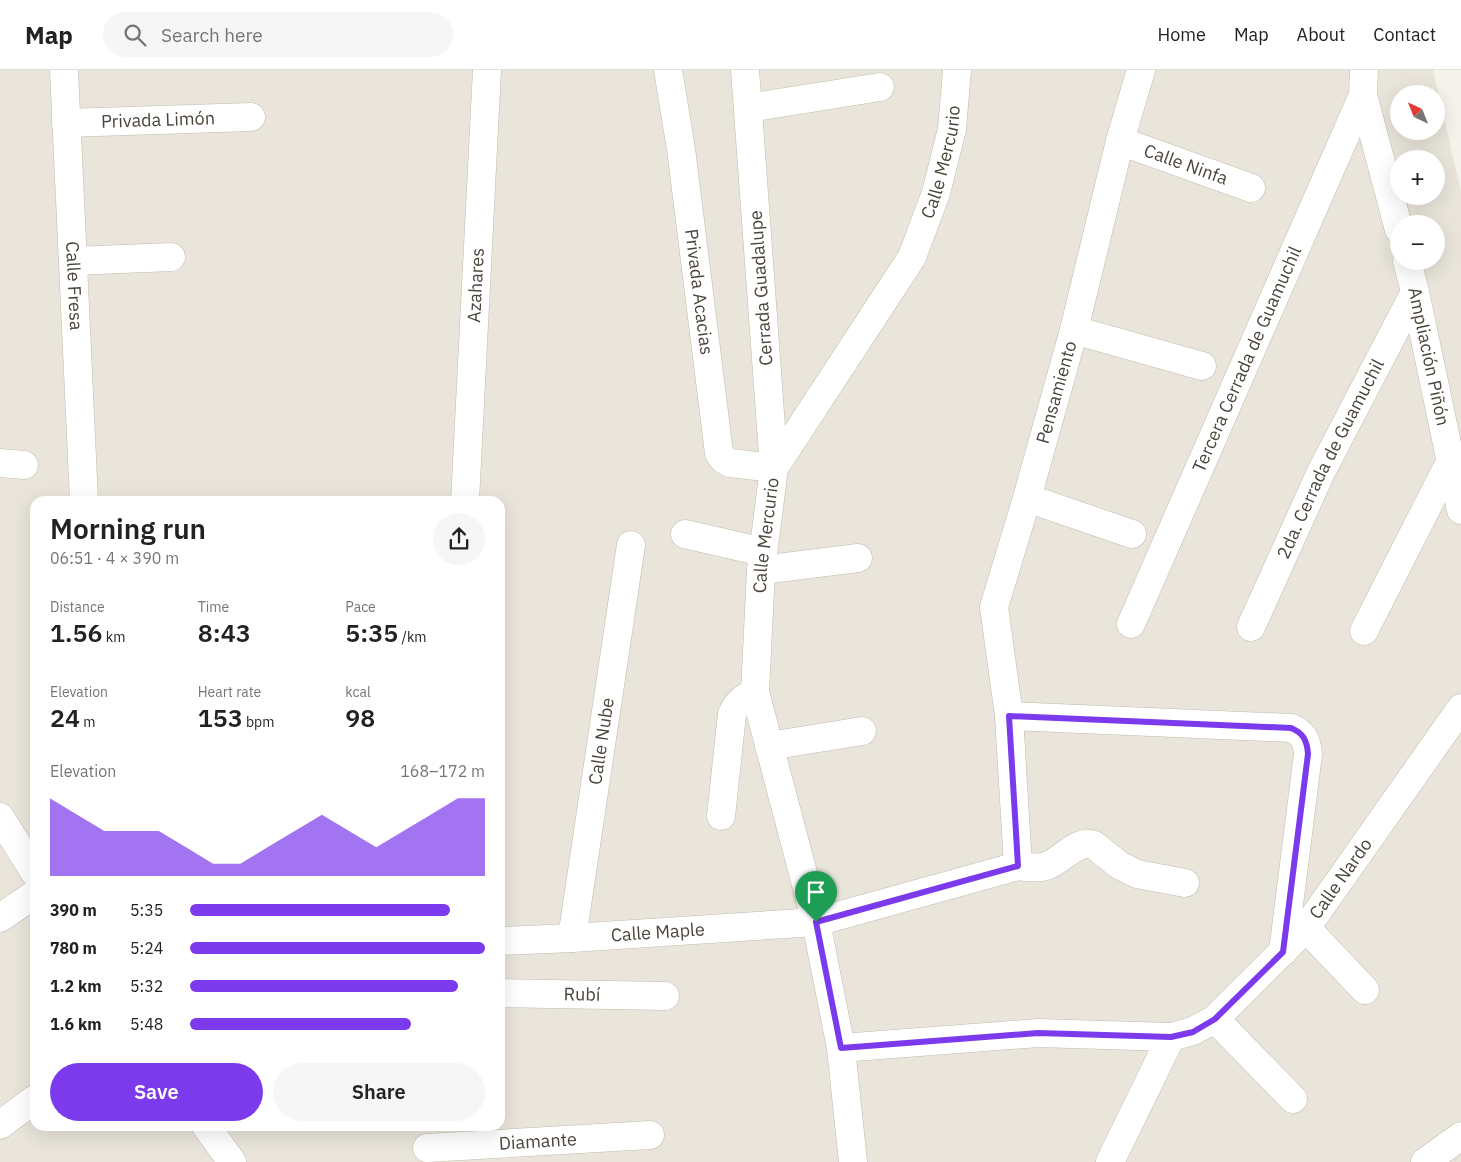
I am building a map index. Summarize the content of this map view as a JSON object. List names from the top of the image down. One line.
{"streets":{"street":["Privada Limón","Calle Mercurio","Calle Ninfa","Calle Fresa","Azahares","Cerrada Guadalupe","Privada Acacias","Ampliación Piñón","Tercera Cerrada de Guamuchil","Pensamiento","2da. Cerrada de Guamuchil","Calle Nube","Calle Nardo","Calle Maple","Rubí","Diamante"]},"crossings":[["Privada Limón","Calle Fresa"],["Calle Mercurio","Cerrada Guadalupe"],["Calle Mercurio","Privada Acacias"],["Calle Mercurio","Calle Nardo"],["Calle Mercurio","Calle Maple"],["Calle Ninfa","Pensamiento"],["Cerrada Guadalupe","Privada Acacias"],["Ampliación Piñón","2da. Cerrada de Guamuchil"],["Pensamiento","Calle Maple"],["Calle Nube","Calle Maple"]],"north":"top left","page":{"header":"Map","search":"Search here","nav":["Home","Map","About","Contact"],"map_buttons":["+","−"],"heading":["Morning run","06:51 · 4 × 390 m"],"stats":[["Distance","1.56 km"],["Time","8:43"],["Pace","5:35 /km"],["Elevation","24 m"],["Heart rate","153 bpm"],["kcal","98"]],"chart":["Elevation","168–172 m"],"list":[{"name":"390 m","note":"5:35"},{"name":"780 m","note":"5:24"},{"name":"1.2 km","note":"5:32"},{"name":"1.6 km","note":"5:48"}],"buttons":["Save","Share"]}}
